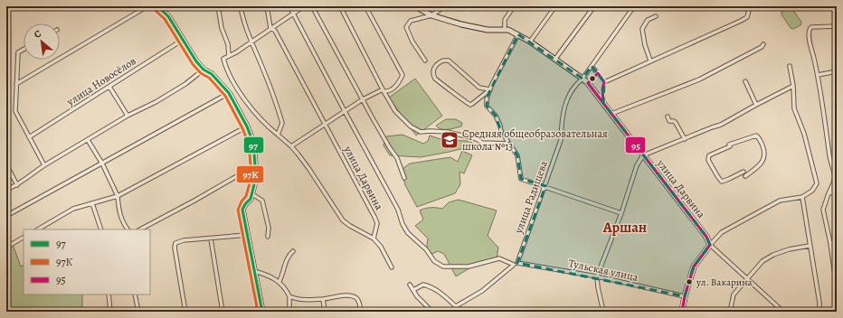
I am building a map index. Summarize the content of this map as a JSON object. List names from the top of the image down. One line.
{"streets":{"street":["улица Новосёлов","улица Дарвина","улица Радищева","Тульская улица"]},"crossings":[["улица Дарвина","улица Радищева"],["улица Дарвина","Тульская улица"],["улица Радищева","Тульская улица"]],"districts":["Аршан"],"places":{"school or university":["Средняя общеобразовательная школа №13"],"other":["ул. Вакарина"]},"lines":["transit line 97","transit line 97К","transit line 95"],"legend":["97","97К","95"],"north":"top left"}
